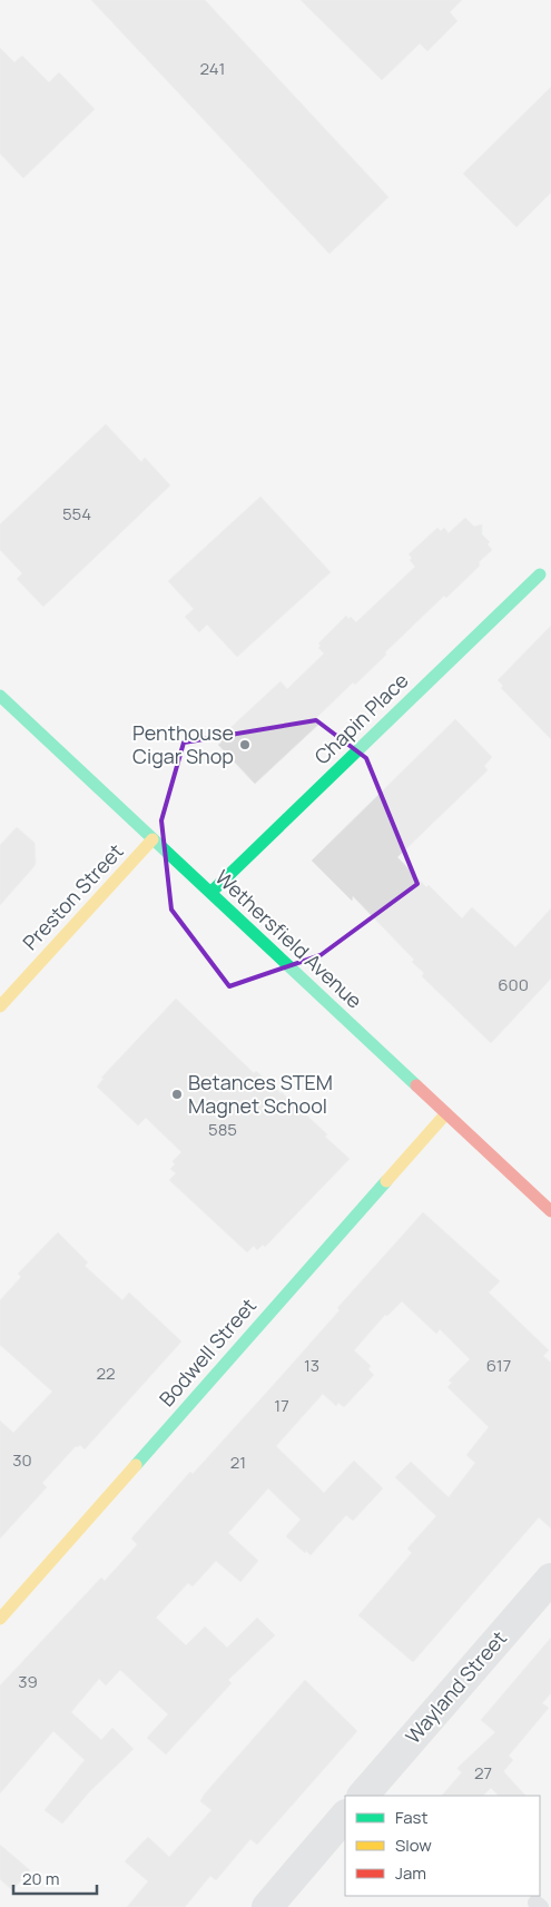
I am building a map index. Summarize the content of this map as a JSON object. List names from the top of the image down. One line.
{"streets":{"street":["Chapin Place","Preston Street","Wethersfield Avenue","Bodwell Street","Wayland Street"]},"crossings":[["Chapin Place","Wethersfield Avenue"],["Preston Street","Wethersfield Avenue"],["Wethersfield Avenue","Bodwell Street"]],"places":["Penthouse Cigar Shop","Betances STEM Magnet School"],"house_numbers":["241","554","600","585","13","617","22","17","30","21","39","27"],"legend":["Fast","Slow","Jam"],"scale_bar":"20 m"}
